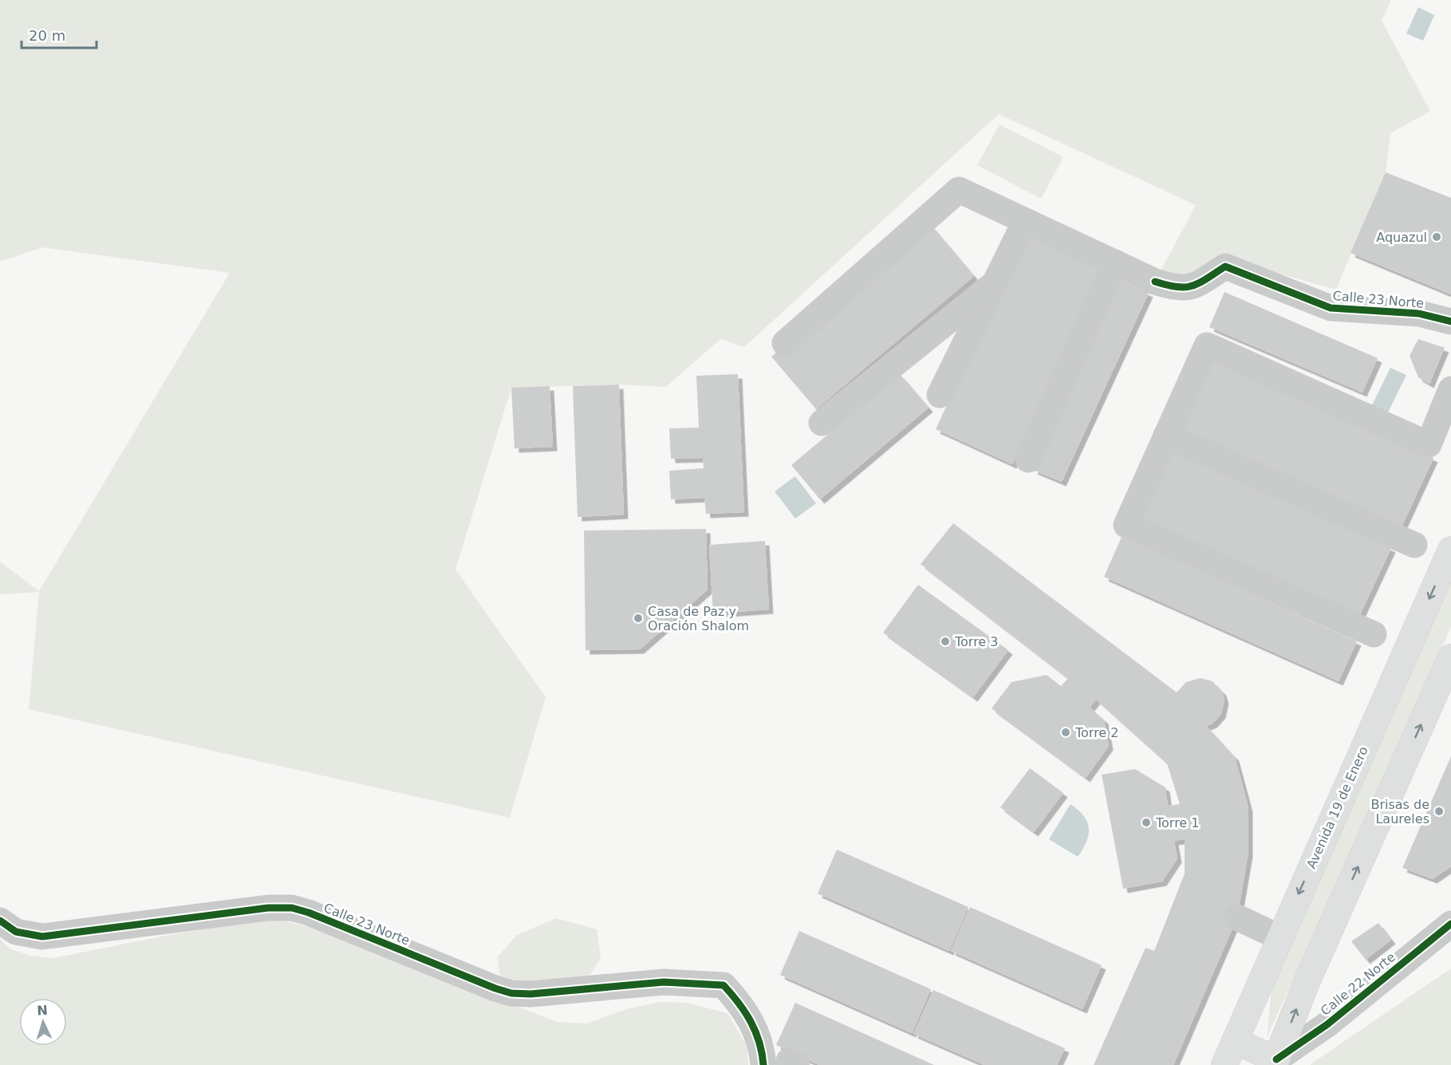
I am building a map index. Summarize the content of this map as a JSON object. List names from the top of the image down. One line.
{"streets":{"main road":["Avenida 19 de Enero"],"street":["Calle 23 Norte","Calle 22 Norte"]},"places":["Aquazul","Casa de Paz y Oración Shalom","Torre 3","Torre 2","Brisas de Laureles","Torre 1"],"scale_bar":"20 m","north":"top"}
